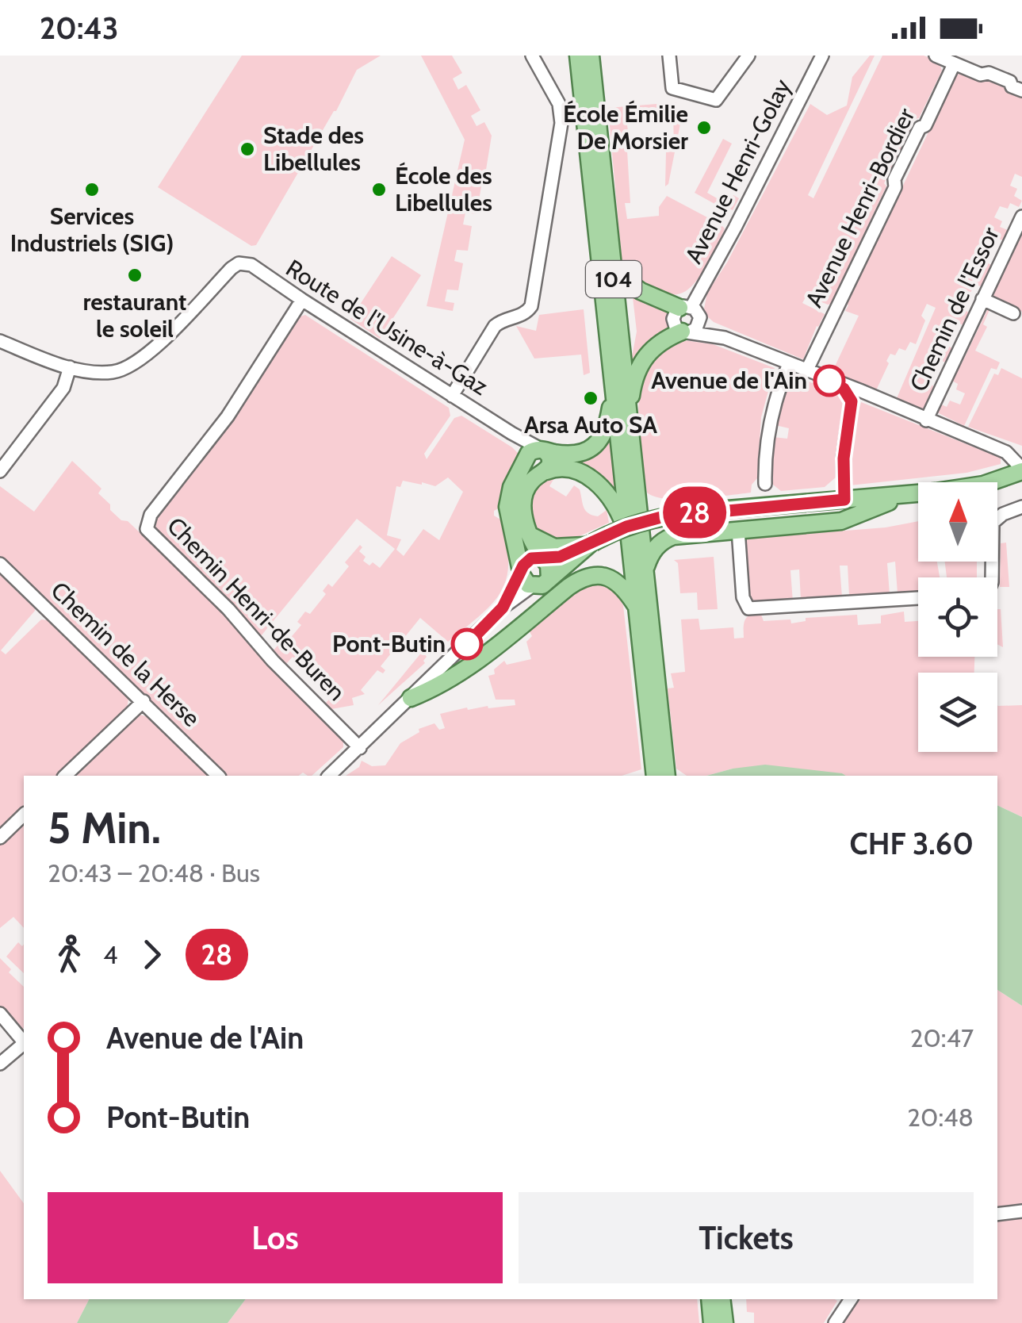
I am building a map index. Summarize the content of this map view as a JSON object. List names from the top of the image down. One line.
{"streets":{"main road":["104"],"street":["Avenue Henri-Golay","Avenue Henri-Bordier","Chemin de l'Essor","Route de l'Usine-à-Gaz","Chemin Henri-de-Buren","Chemin de la Herse"]},"crossings":[["Route de l'Usine-à-Gaz","Chemin Henri-de-Buren"]],"places":["École Émilie De Morsier","Stade des Libellules","Services Industriels (SIG)","École des Libellules","restaurant le soleil","Avenue de l'Ain","Arsa Auto SA","Pont-Butin"],"lines":["bus line 28"],"north":"top","page":{"status":"20:43","on_map":"28","heading":["5 Min.","20:43 – 20:48 · Bus","CHF 3.60"],"legs":["4","28"],"list":[{"name":"Avenue de l'Ain","value":"20:47"},{"name":"Pont-Butin","value":"20:48"}],"buttons":["Los","Tickets"]}}
